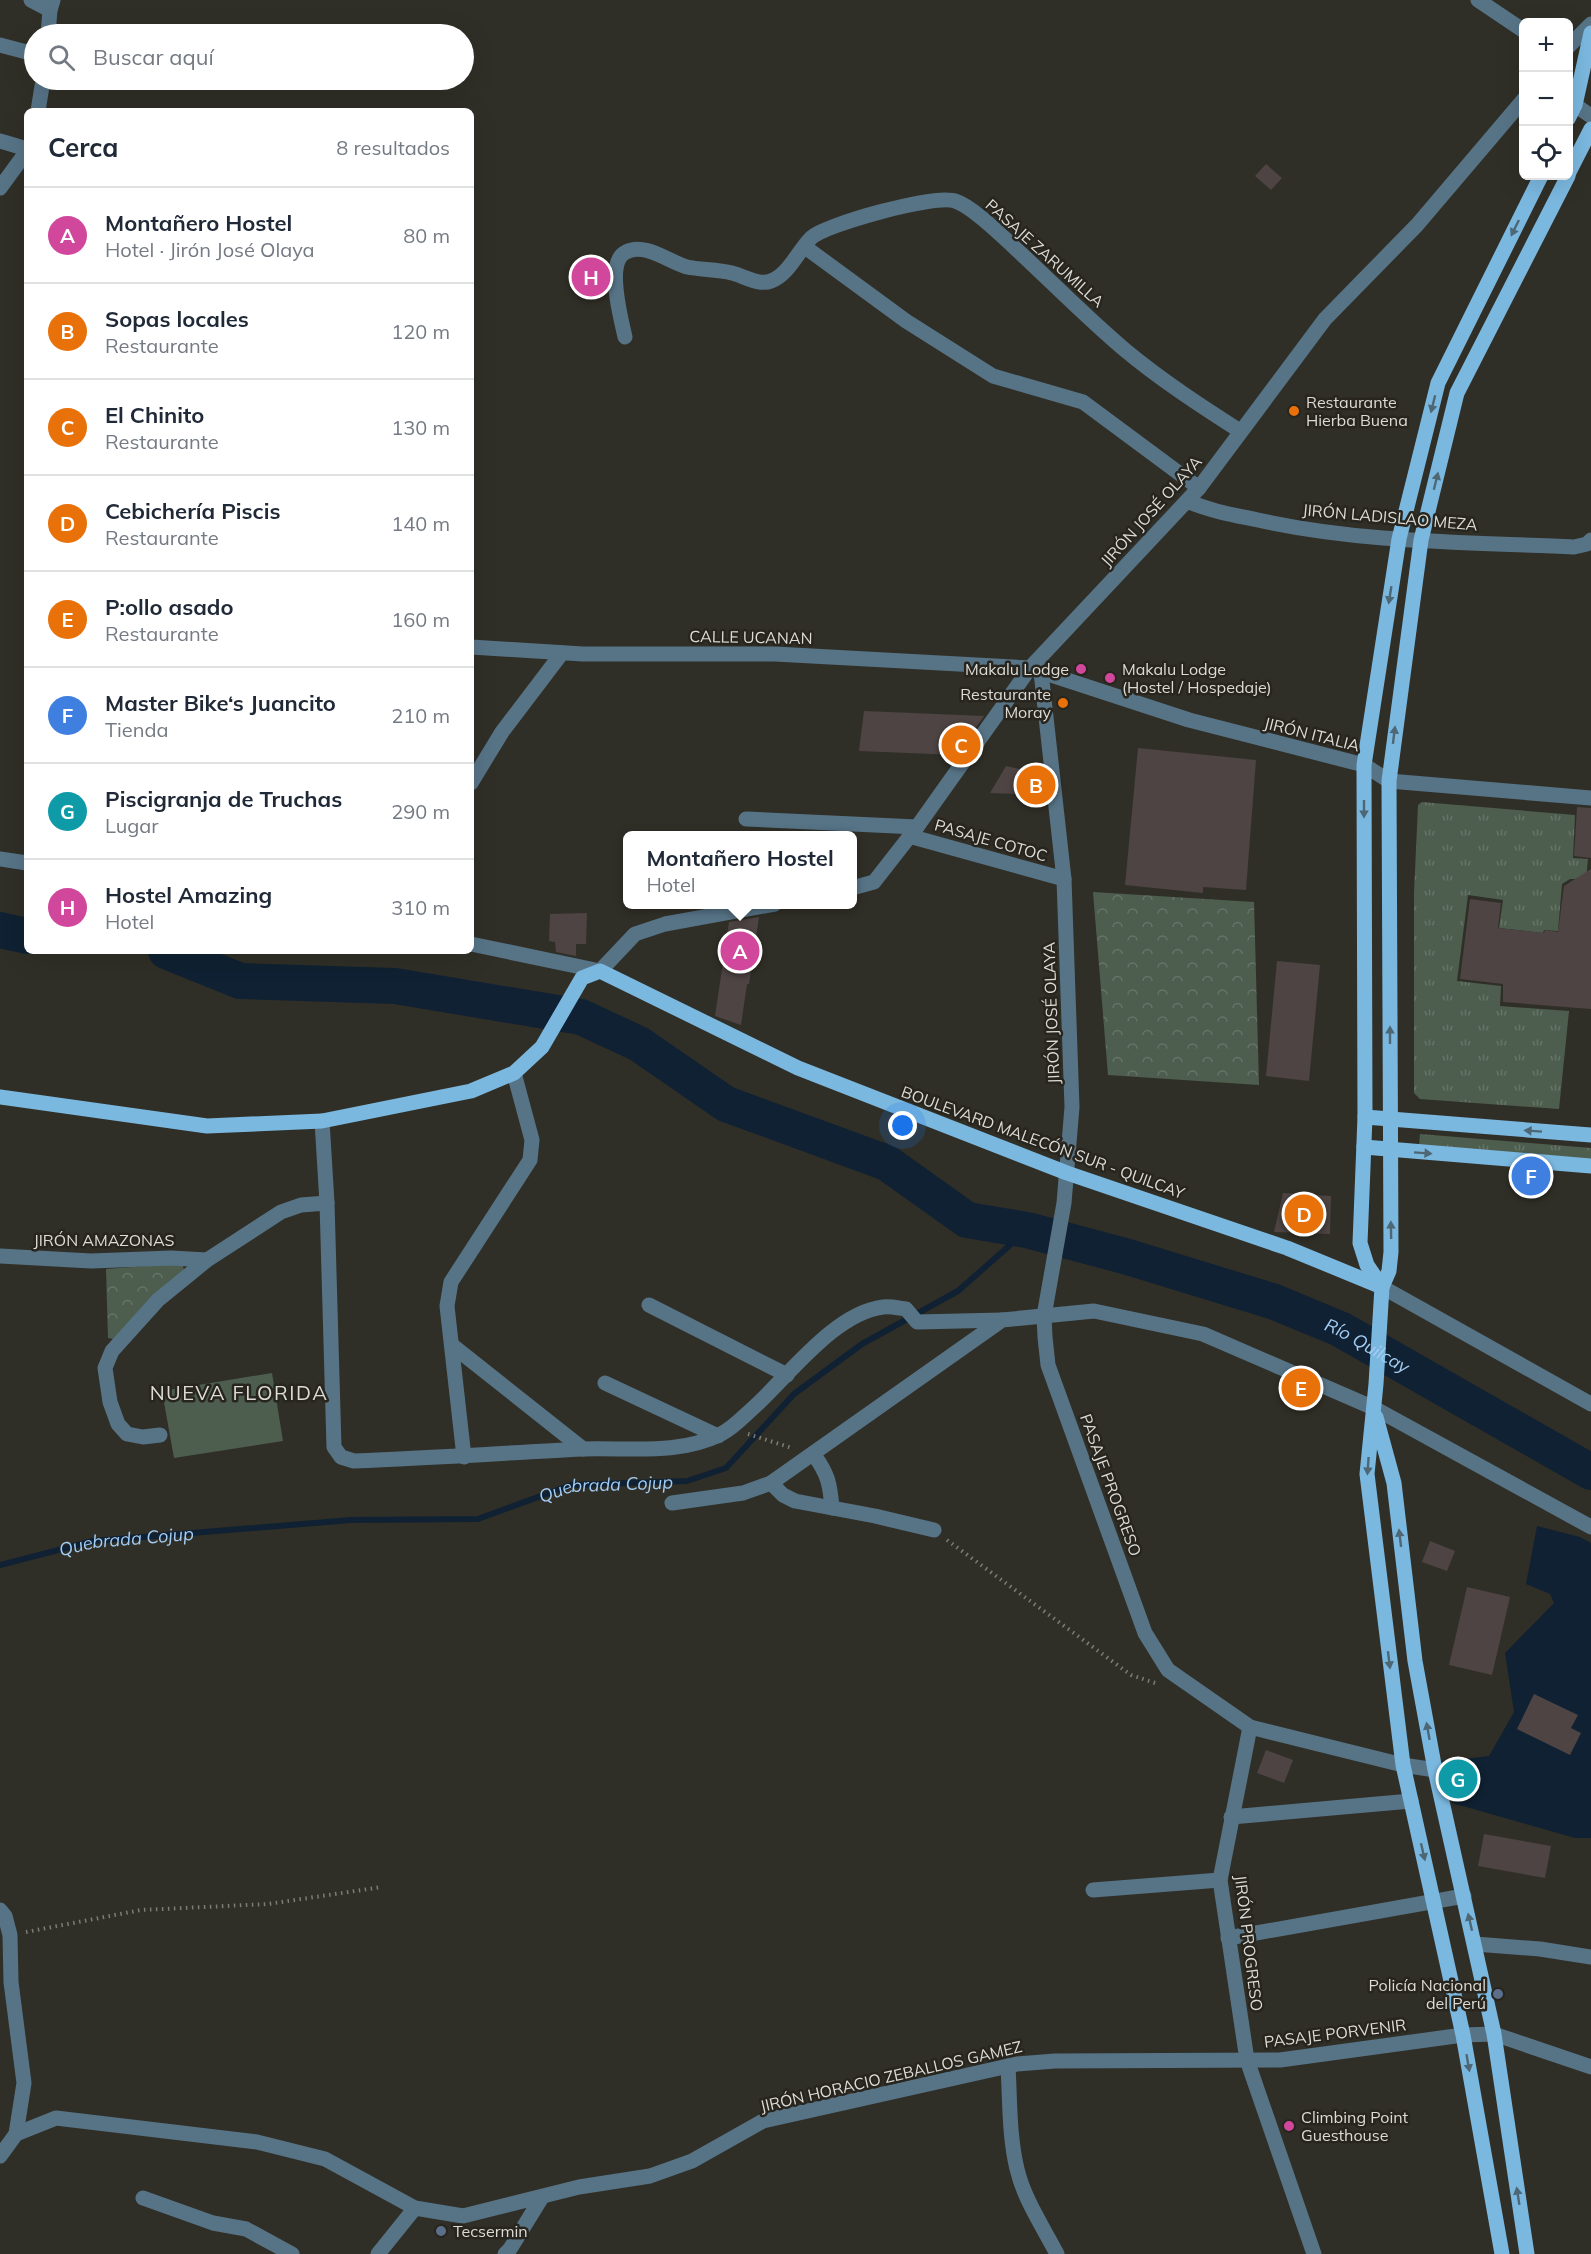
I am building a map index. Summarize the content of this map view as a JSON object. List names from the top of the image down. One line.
{"streets":{"main road":["BOULEVARD MALECÓN SUR - QUILCAY"],"street":["PASAJE ZARUMILLA","JIRÓN JOSÉ OLAYA","JIRÓN LADISLAO MEZA","CALLE UCANAN","JIRÓN ITALIA","PASAJE COTOC","JIRÓN AMAZONAS","PASAJE PROGRESO","JIRÓN PROGRESO","PASAJE PORVENIR","JIRÓN HORACIO ZEBALLOS GAMEZ"]},"crossings":[["PASAJE ZARUMILLA","JIRÓN JOSÉ OLAYA"],["JIRÓN JOSÉ OLAYA","JIRÓN LADISLAO MEZA"],["JIRÓN JOSÉ OLAYA","CALLE UCANAN"],["JIRÓN JOSÉ OLAYA","JIRÓN ITALIA"],["JIRÓN JOSÉ OLAYA","PASAJE COTOC"],["JIRÓN JOSÉ OLAYA","BOULEVARD MALECÓN SUR - QUILCAY"],["JIRÓN JOSÉ OLAYA","PASAJE PROGRESO"],["CALLE UCANAN","JIRÓN ITALIA"],["PASAJE PROGRESO","JIRÓN PROGRESO"],["JIRÓN PROGRESO","PASAJE PORVENIR"],["JIRÓN PROGRESO","JIRÓN HORACIO ZEBALLOS GAMEZ"],["PASAJE PORVENIR","JIRÓN HORACIO ZEBALLOS GAMEZ"]],"districts":["NUEVA FLORIDA"],"water":["Río Quilcay","Quebrada Cojup"],"places":["Restaurante Hierba Buena","Makalu Lodge","Makalu Lodge (Hostel / Hospedaje)","Restaurante Moray","Policía Nacional del Perú","Climbing Point Guesthouse","Tecsermin"],"page":{"map_buttons":["+","−"],"search":"Buscar aquí","heading":["Cerca","8 resultados"],"list":[{"mark":"A","name":"Montañero Hostel","note":"Hotel · Jirón José Olaya","value":"80 m"},{"mark":"B","name":"Sopas locales","note":"Restaurante","value":"120 m"},{"mark":"C","name":"El Chinito","note":"Restaurante","value":"130 m"},{"mark":"D","name":"Cebichería Piscis","note":"Restaurante","value":"140 m"},{"mark":"E","name":"P:ollo asado","note":"Restaurante","value":"160 m"},{"mark":"F","name":"Master Bike‘s Juancito","note":"Tienda","value":"210 m"},{"mark":"G","name":"Piscigranja de Truchas","note":"Lugar","value":"290 m"},{"mark":"H","name":"Hostel Amazing","note":"Hotel","value":"310 m"}],"pins":["H","C","B","A","F","D","E","G"],"popup":["Montañero Hostel","Hotel"]}}
